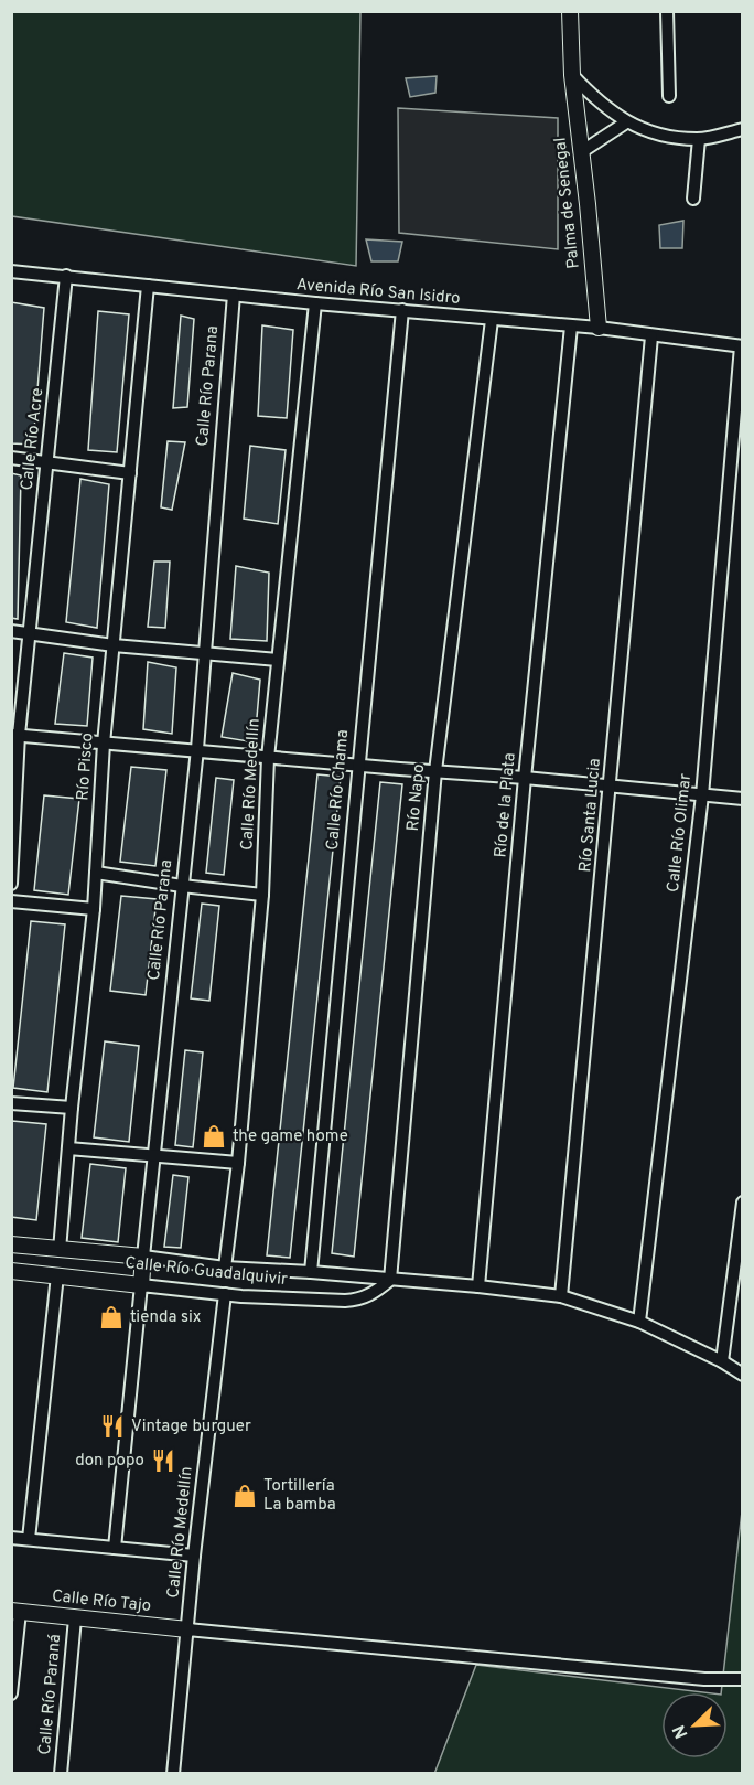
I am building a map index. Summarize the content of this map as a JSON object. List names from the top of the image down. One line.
{"streets":{"street":["Palma de Senegal","Avenida Río San Isidro","Calle Río Parana","Calle Río Acre","Río Pisco","Calle Río Medellín","Calle Río Chama","Río Napo","Río de la Plata","Río Santa Lucia","Calle Río Olimar","Calle Río Guadalquivir","Calle Río Tajo","Calle Río Paraná"]},"crossings":[["Palma de Senegal","Avenida Río San Isidro"],["Avenida Río San Isidro","Calle Río Parana"],["Avenida Río San Isidro","Calle Río Acre"],["Avenida Río San Isidro","Río Pisco"],["Avenida Río San Isidro","Calle Río Medellín"],["Avenida Río San Isidro","Calle Río Chama"],["Avenida Río San Isidro","Río Napo"],["Avenida Río San Isidro","Río de la Plata"],["Avenida Río San Isidro","Río Santa Lucia"],["Avenida Río San Isidro","Calle Río Olimar"],["Calle Río Parana","Calle Río Guadalquivir"],["Río Pisco","Calle Río Guadalquivir"],["Calle Río Medellín","Calle Río Guadalquivir"],["Calle Río Medellín","Calle Río Tajo"],["Calle Río Chama","Calle Río Guadalquivir"],["Río Napo","Calle Río Guadalquivir"],["Río de la Plata","Calle Río Guadalquivir"],["Río Santa Lucia","Calle Río Guadalquivir"],["Calle Río Olimar","Calle Río Guadalquivir"],["Calle Río Tajo","Calle Río Paraná"]],"places":{"shop":["the game home","tienda six","Tortillería La bamba"],"restaurant":["Vintage burguer","don popo"]},"north":"bottom left"}
